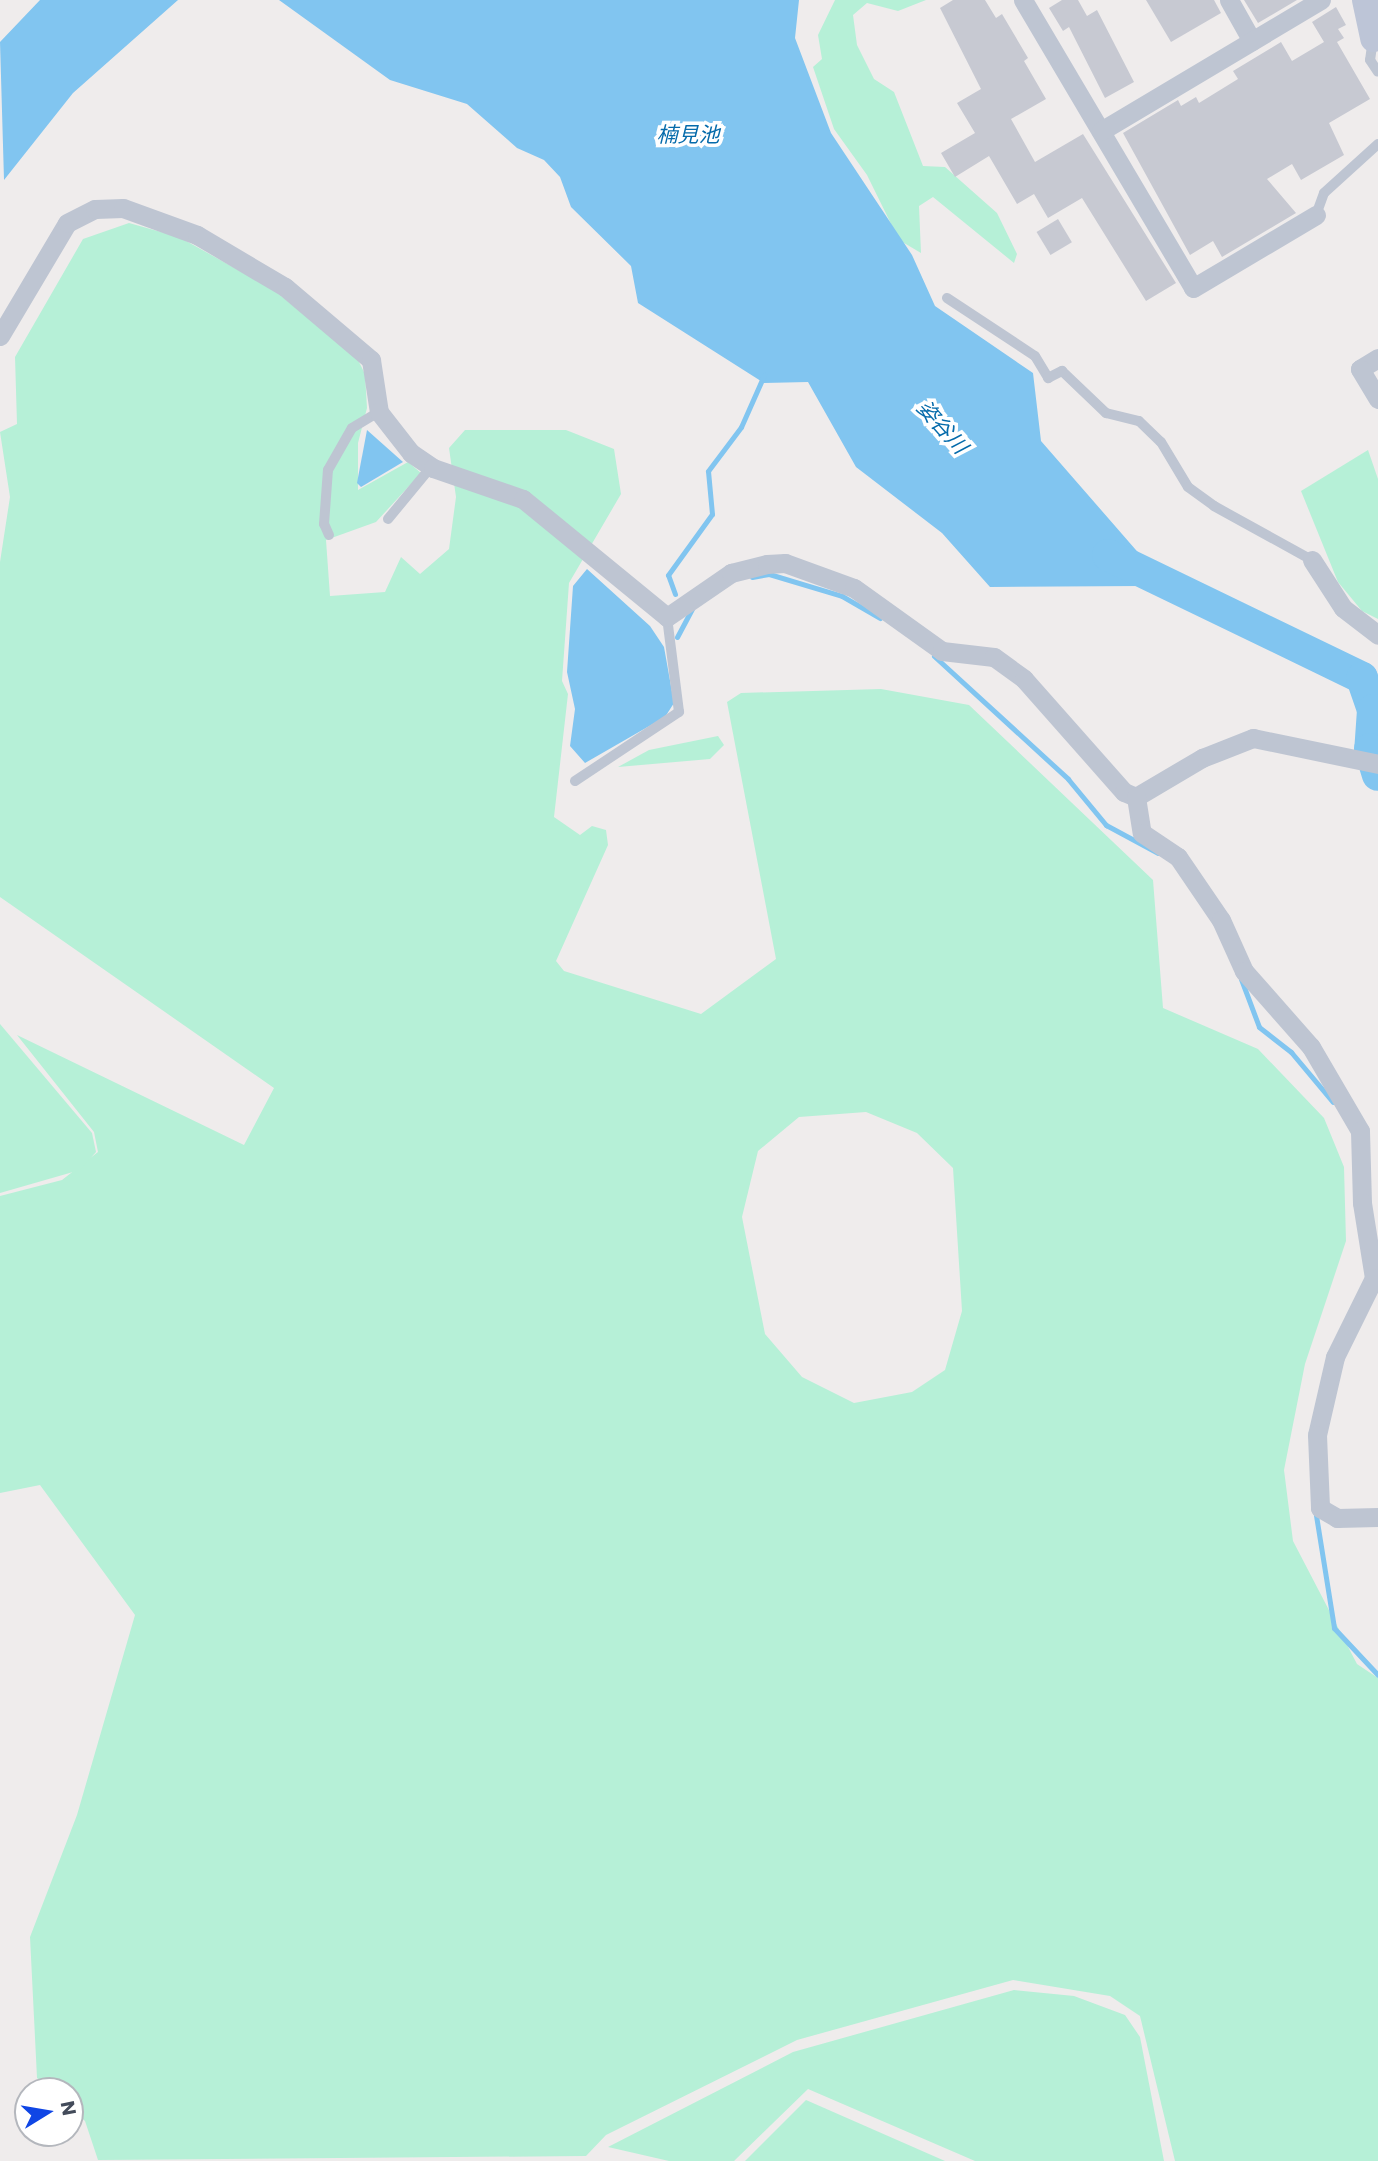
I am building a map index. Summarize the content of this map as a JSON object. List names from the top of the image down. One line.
{"water":["楠見池","姿谷川"],"north":"right"}
